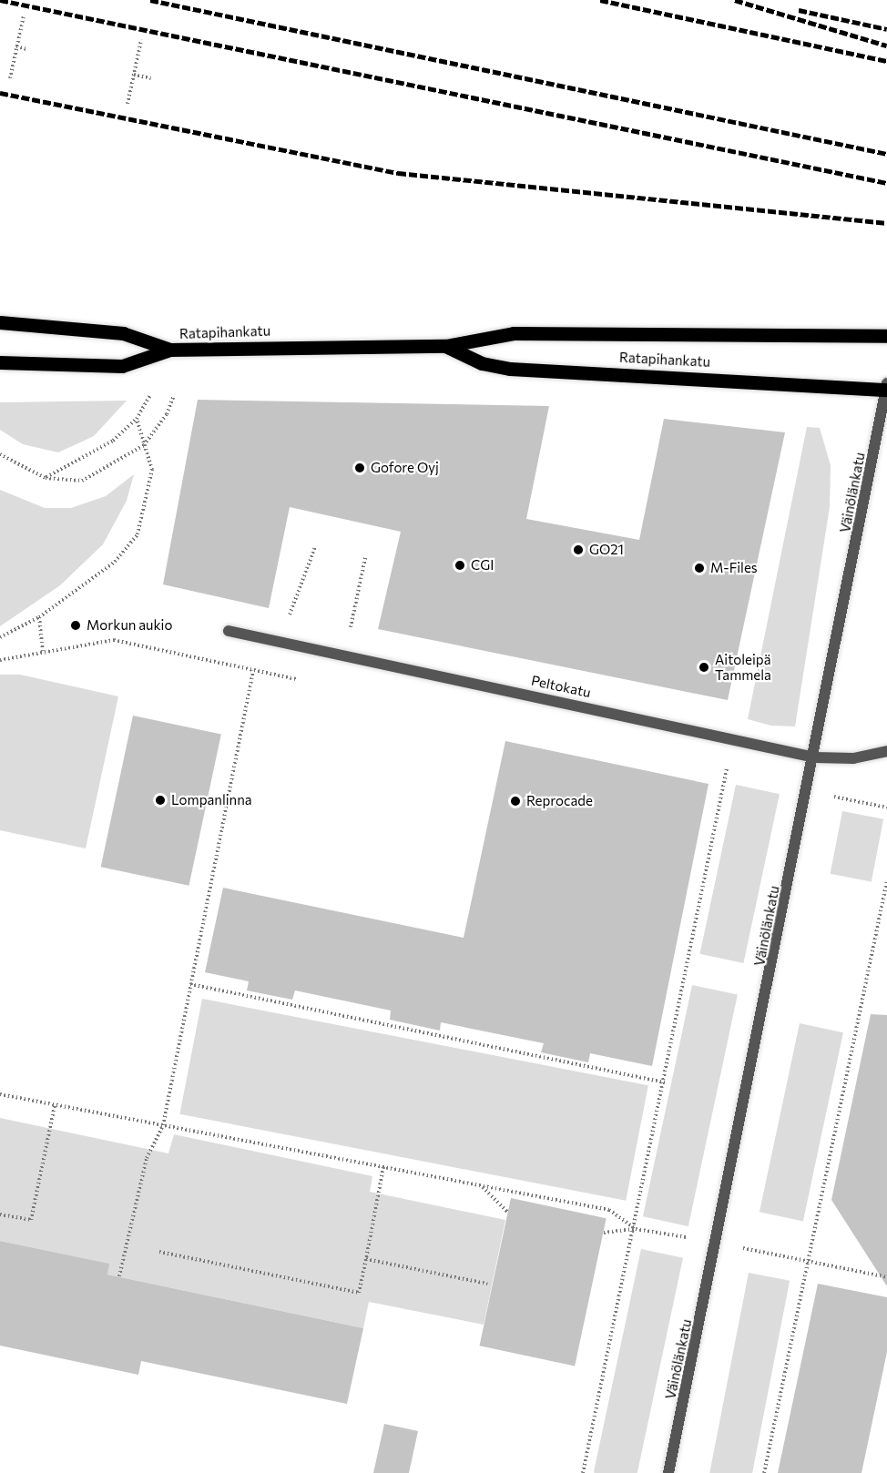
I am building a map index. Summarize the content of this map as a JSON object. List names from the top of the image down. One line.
{"streets":{"main road":["Ratapihankatu"],"street":["Väinölänkatu","Peltokatu"]},"crossings":[["Ratapihankatu","Väinölänkatu"],["Väinölänkatu","Peltokatu"]],"places":["Gofore Oyj","GO21","CGI","M-Files","Morkun aukio","Aitoleipä Tammela","Lompanlinna","Reprocade"]}
